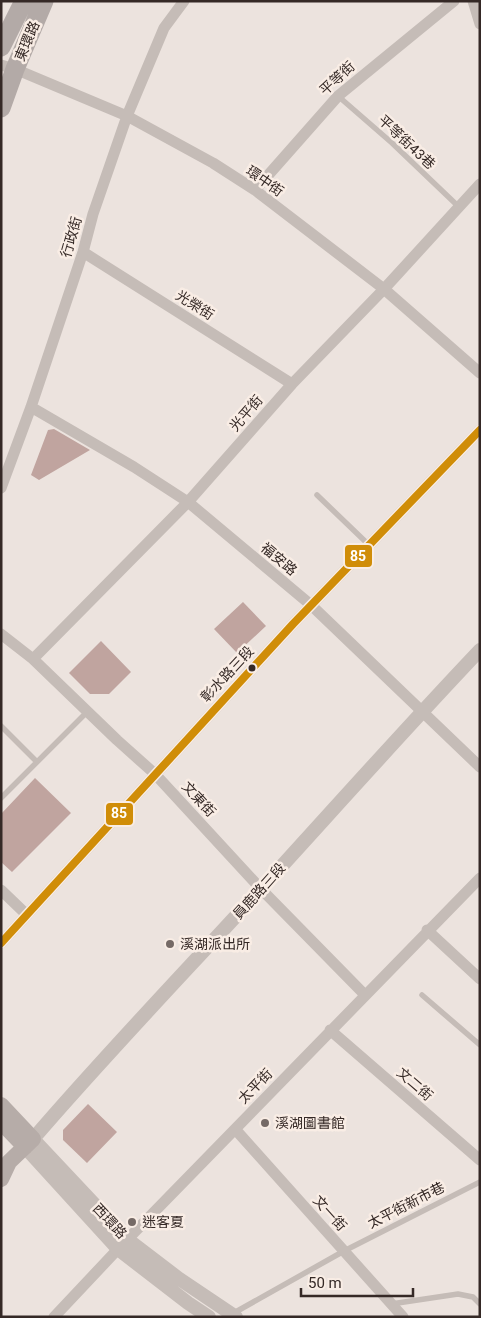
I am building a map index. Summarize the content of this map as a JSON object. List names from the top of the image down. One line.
{"streets":{"main road":["東環路","員鹿路三段","西環路"],"street":["平等街","環中街","行政街","光榮街","光平街","福安路","彰水路三段","文東街","文二街","太平街","文一街"],"lane":["平等街43巷","太平街新市巷"]},"crossings":[["東環路","環中街"],["平等街","平等街43巷"],["平等街","環中街"],["平等街43巷","光平街"],["環中街","行政街"],["環中街","光平街"],["行政街","光榮街"],["行政街","福安路"],["光榮街","光平街"],["光平街","福安路"],["光平街","文東街"],["福安路","彰水路三段"],["福安路","員鹿路三段"],["彰水路三段","文東街"],["文東街","員鹿路三段"],["文東街","太平街"],["員鹿路三段","西環路"],["文二街","太平街"],["太平街","文一街"],["太平街","西環路"],["太平街新市巷","文一街"],["太平街新市巷","西環路"]],"places":["溪湖派出所","溪湖圖書館","迷客夏"],"lines":["transit line 85"],"scale_bar":"50 m"}
